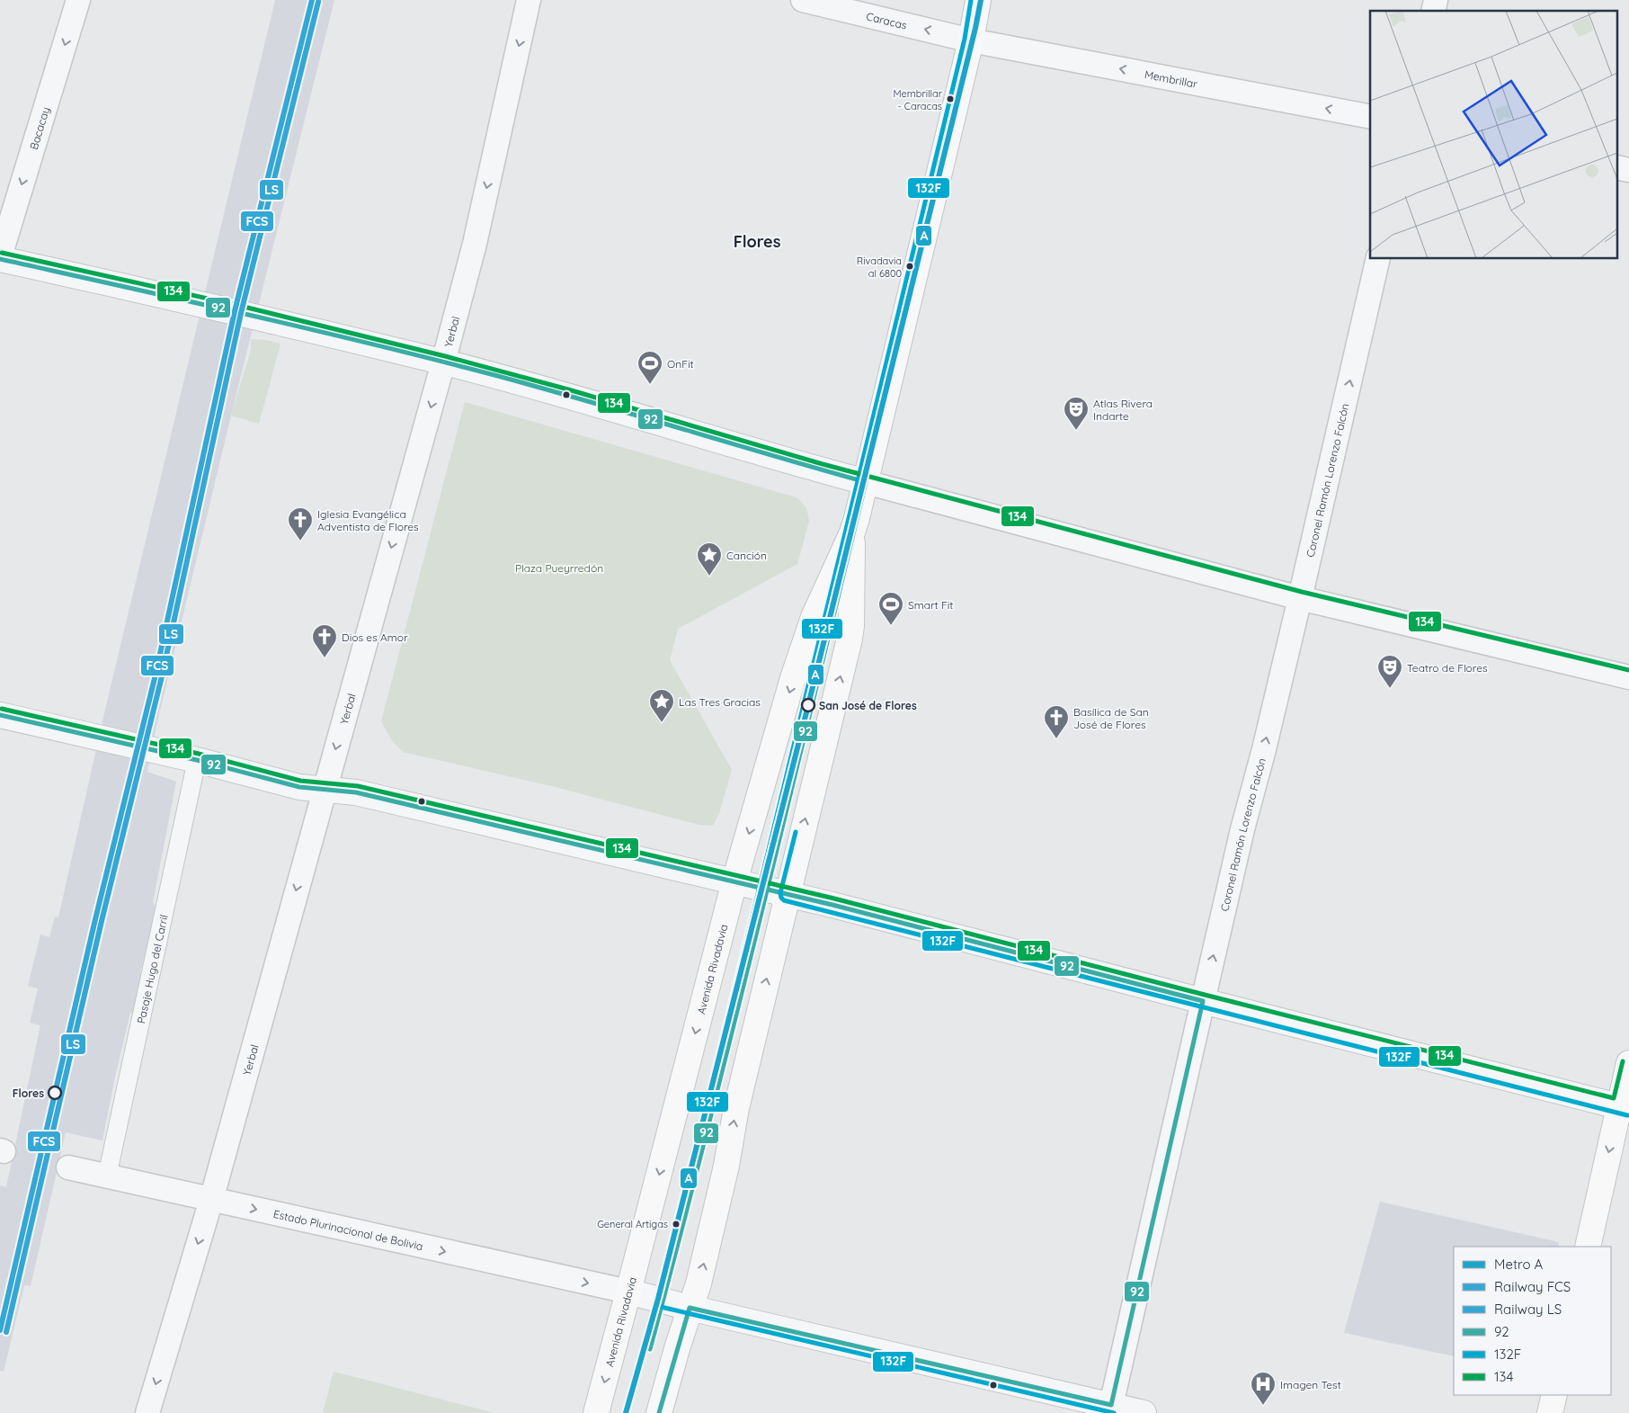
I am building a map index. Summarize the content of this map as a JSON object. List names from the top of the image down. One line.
{"streets":{"main road":["Avenida Rivadavia"],"street":["Caracas","Membrillar","Bacacay","Yerbal","Coronel Ramón Lorenzo Falcón","Pasaje Hugo del Carril","Estado Plurinacional de Bolivia"]},"crossings":[["Caracas","Membrillar"],["Caracas","Avenida Rivadavia"],["Membrillar","Avenida Rivadavia"],["Yerbal","Estado Plurinacional de Bolivia"],["Pasaje Hugo del Carril","Estado Plurinacional de Bolivia"],["Avenida Rivadavia","Estado Plurinacional de Bolivia"]],"one_way":["Caracas","Membrillar","Bacacay","Yerbal","Coronel Ramón Lorenzo Falcón","Estado Plurinacional de Bolivia"],"districts":["Flores"],"parks":["Plaza Pueyrredón"],"places":{"other":["Membrillar - Caracas","Rivadavia al 6800","San José de Flores","Flores","General Artigas"],"sports":["OnFit","Smart Fit"],"theatre":["Atlas Rivera Indarte","Teatro de Flores"],"church":["Iglesia Evangélica Adventista de Flores","Dios es Amor","Basílica de San José de Flores"],"place":["Canción","Las Tres Gracias"],"hospital":["Imagen Test"]},"lines":["metro line A","rail line FCS","transit line 132F","rail line LS","transit line 134","transit line 92"],"legend":["Metro A","Railway FCS","Railway LS","92","132F","134"]}
